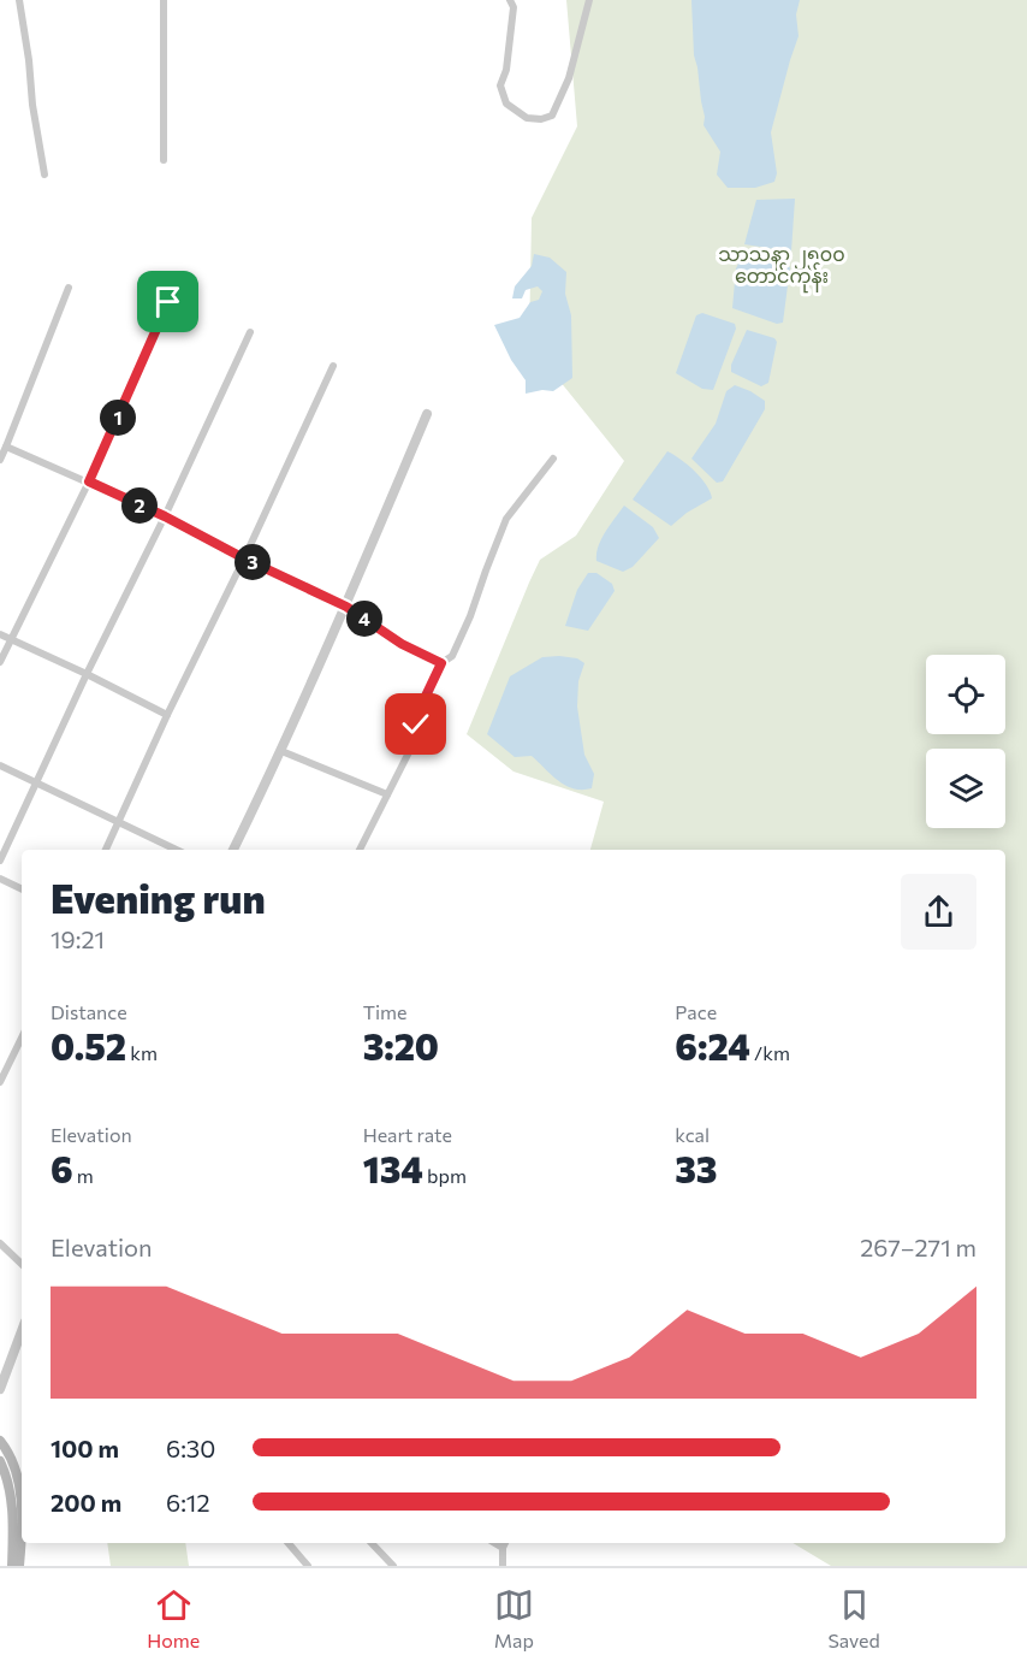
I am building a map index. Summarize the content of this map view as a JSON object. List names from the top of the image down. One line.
{"parks":["သာသနာ ၂၅၀၀ တောင်ကုန်း"],"page":{"pins":["1","2","3","4"],"heading":["Evening run","19:21"],"stats":[["Distance","0.52 km"],["Time","3:20"],["Pace","6:24 /km"],["Elevation","6 m"],["Heart rate","134 bpm"],["kcal","33"]],"chart":["Elevation","267–271 m"],"list":[{"name":"100 m","note":"6:30"},{"name":"200 m","note":"6:12"}],"tabs":["Home","Map","Saved"]}}
